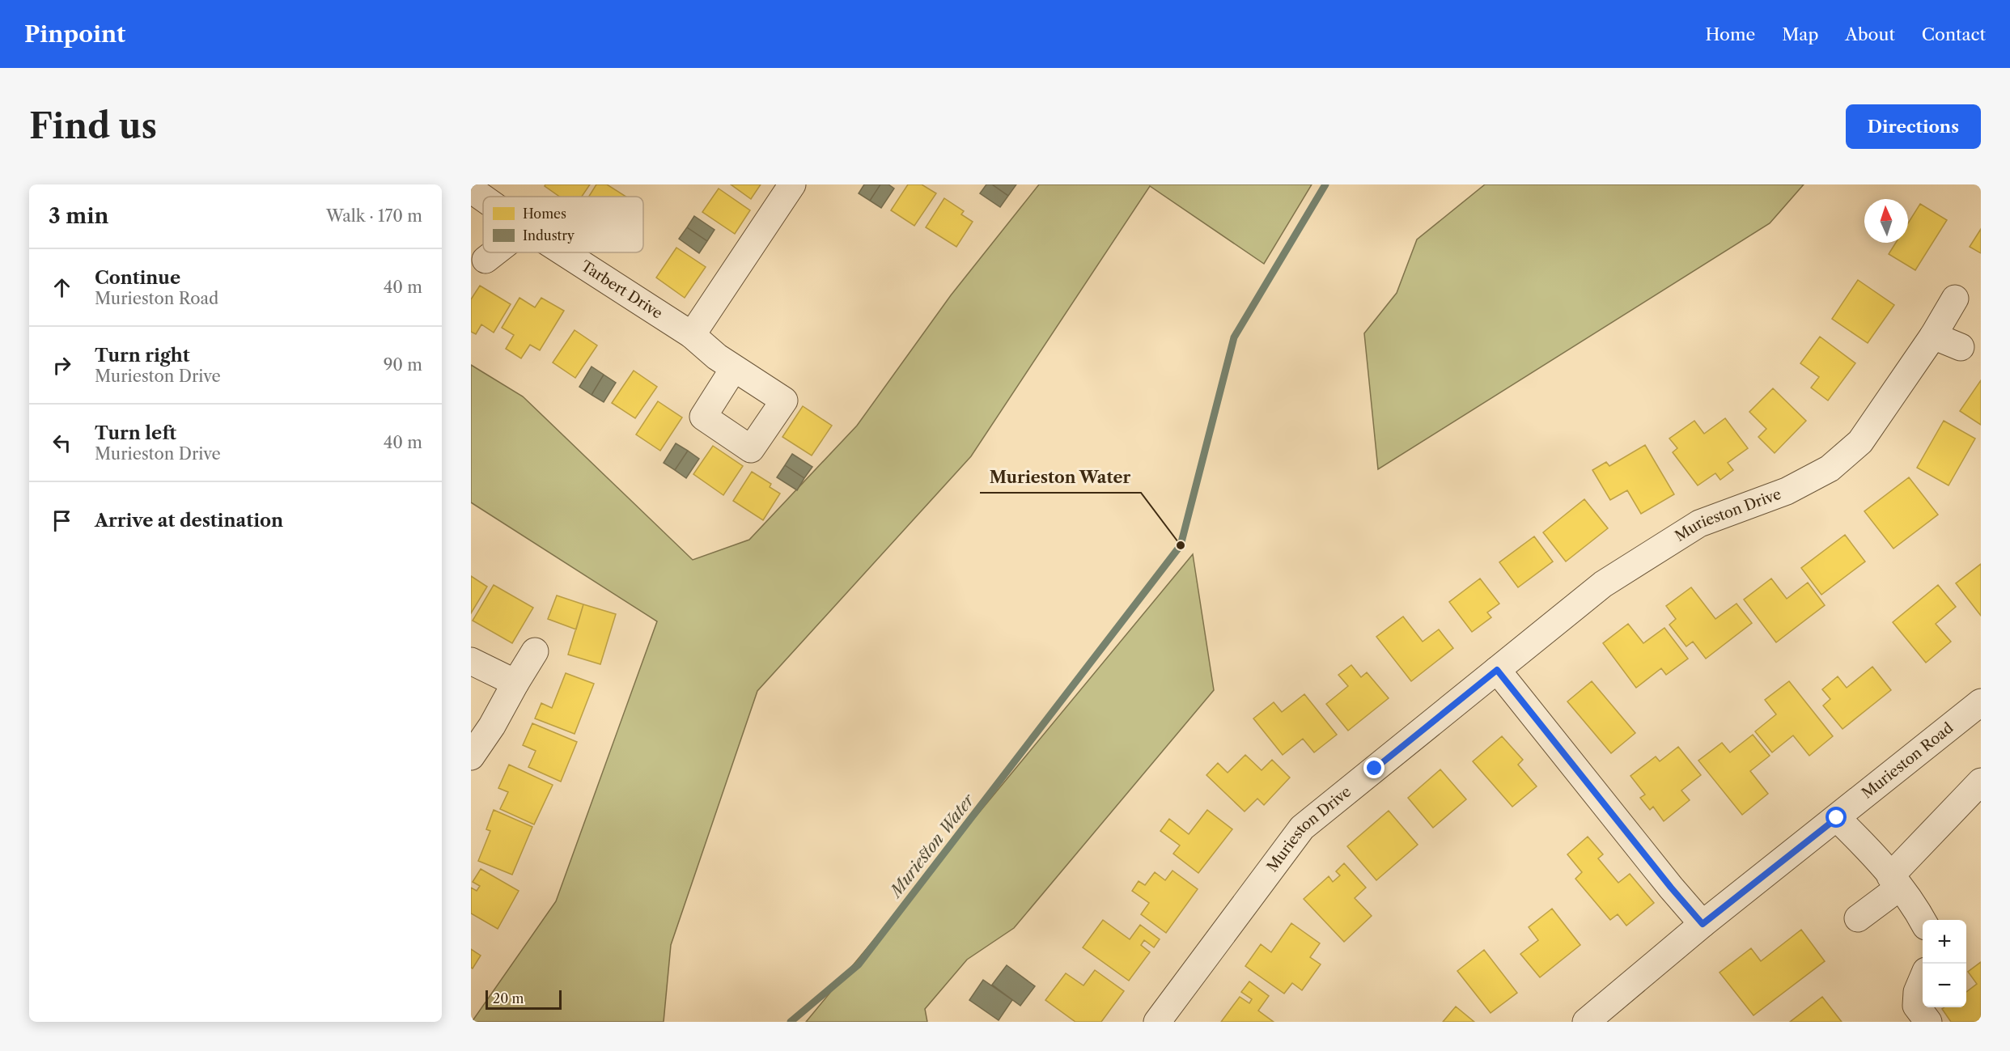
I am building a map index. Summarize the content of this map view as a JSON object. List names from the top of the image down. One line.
{"streets":{"street":["Tarbert Drive","Murieston Drive","Murieston Road"]},"water":["Murieston Water"],"places":["Murieston Water"],"legend":["Homes","Industry"],"scale_bar":"20 m","north":"top","page":{"header":"Pinpoint","nav":["Home","Map","About","Contact"],"buttons":"Directions","title":"Find us","heading":["3 min","Walk · 170 m"],"list":[["Continue","Murieston Road","40 m"],["Turn right","Murieston Drive","90 m"],["Turn left","Murieston Drive","40 m"],"Arrive at destination"],"map_buttons":["+","−"],"scale":"20 m"}}
